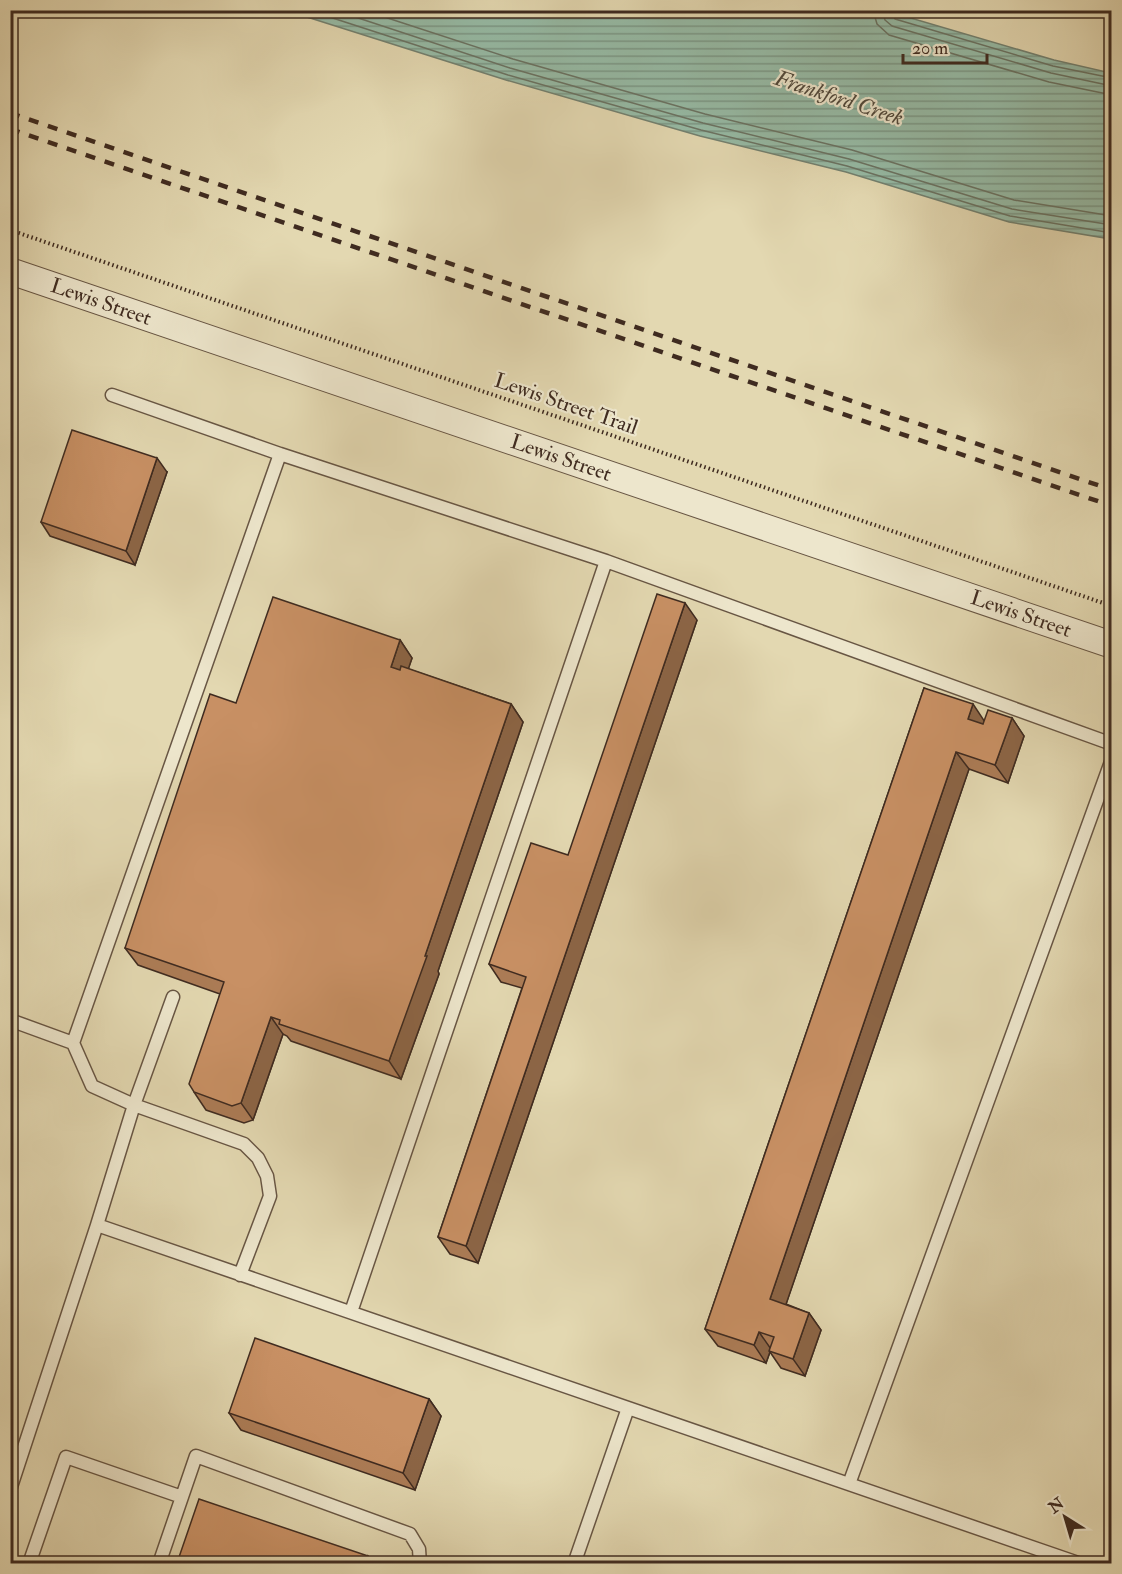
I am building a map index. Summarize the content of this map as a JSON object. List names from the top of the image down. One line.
{"streets":{"street":["Lewis Street"],"path":["Lewis Street Trail"]},"water":["Frankford Creek"],"scale_bar":"20 m","north":"top left"}
